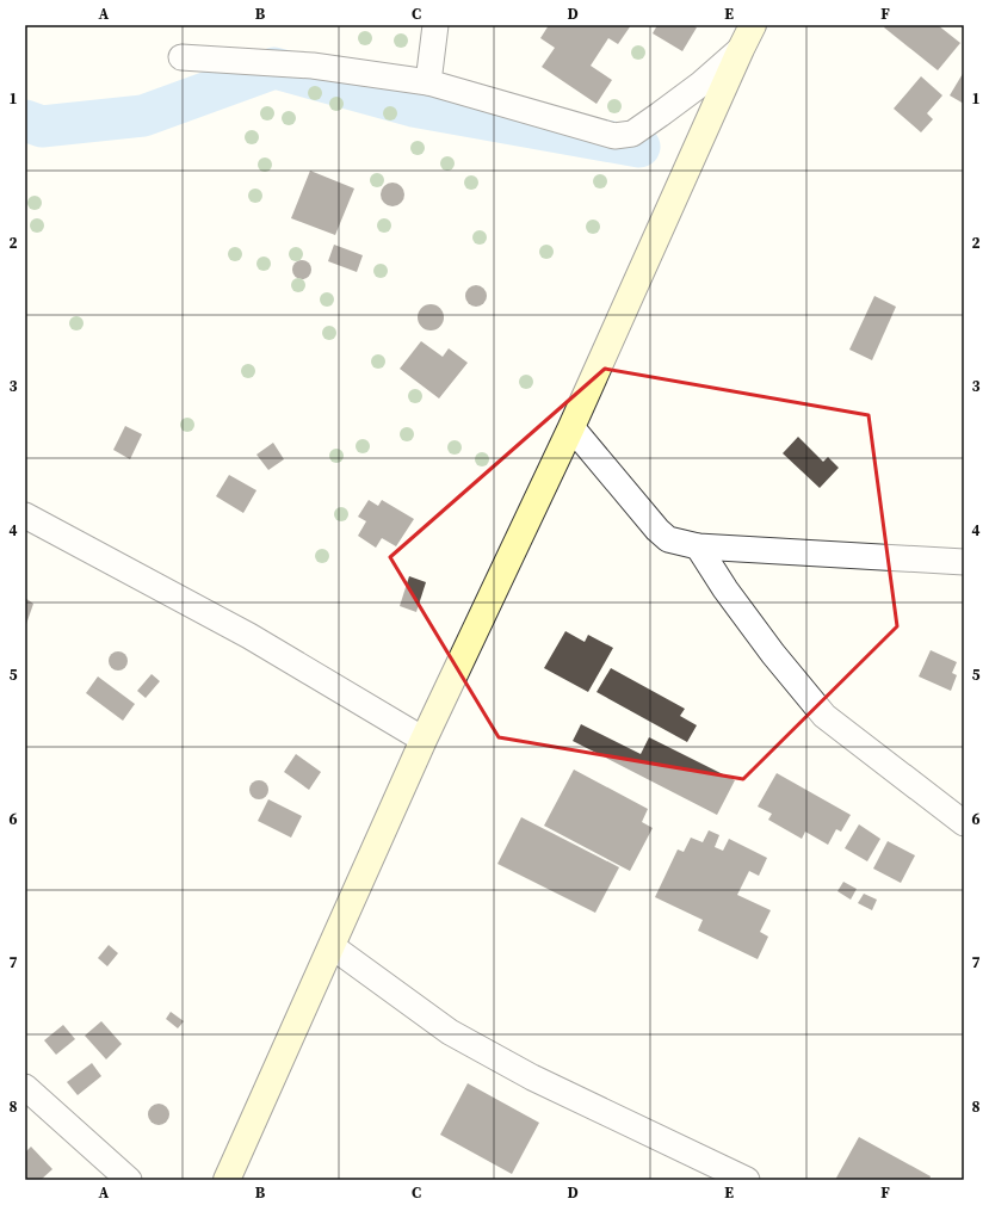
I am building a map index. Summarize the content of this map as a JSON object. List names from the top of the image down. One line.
{"grid":{"columns":["A","B","C","D","E","F"],"rows":["1","2","3","4","5","6","7","8"]}}
